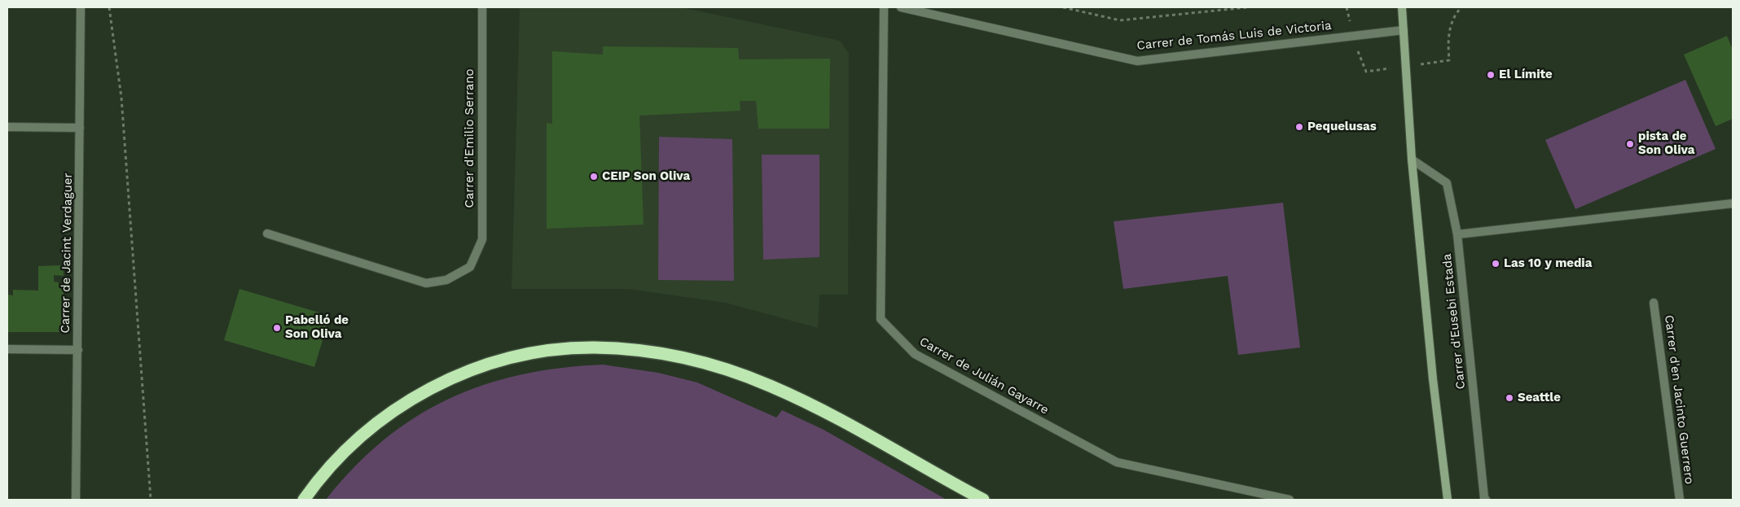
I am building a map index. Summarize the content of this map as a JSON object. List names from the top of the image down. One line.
{"streets":{"street":["Carrer de Tomás Luis de Victoria","Carrer d'Emilio Serrano","Carrer de Jacint Verdaguer","Carrer d'Eusebi Estada","Carrer de Julián Gayarre","Carrer d'en Jacinto Guerrero"]},"places":["El Límite","Pequelusas","pista de Son Oliva","CEIP Son Oliva","Las 10 y media","Pabelló de Son Oliva","Seattle"]}
